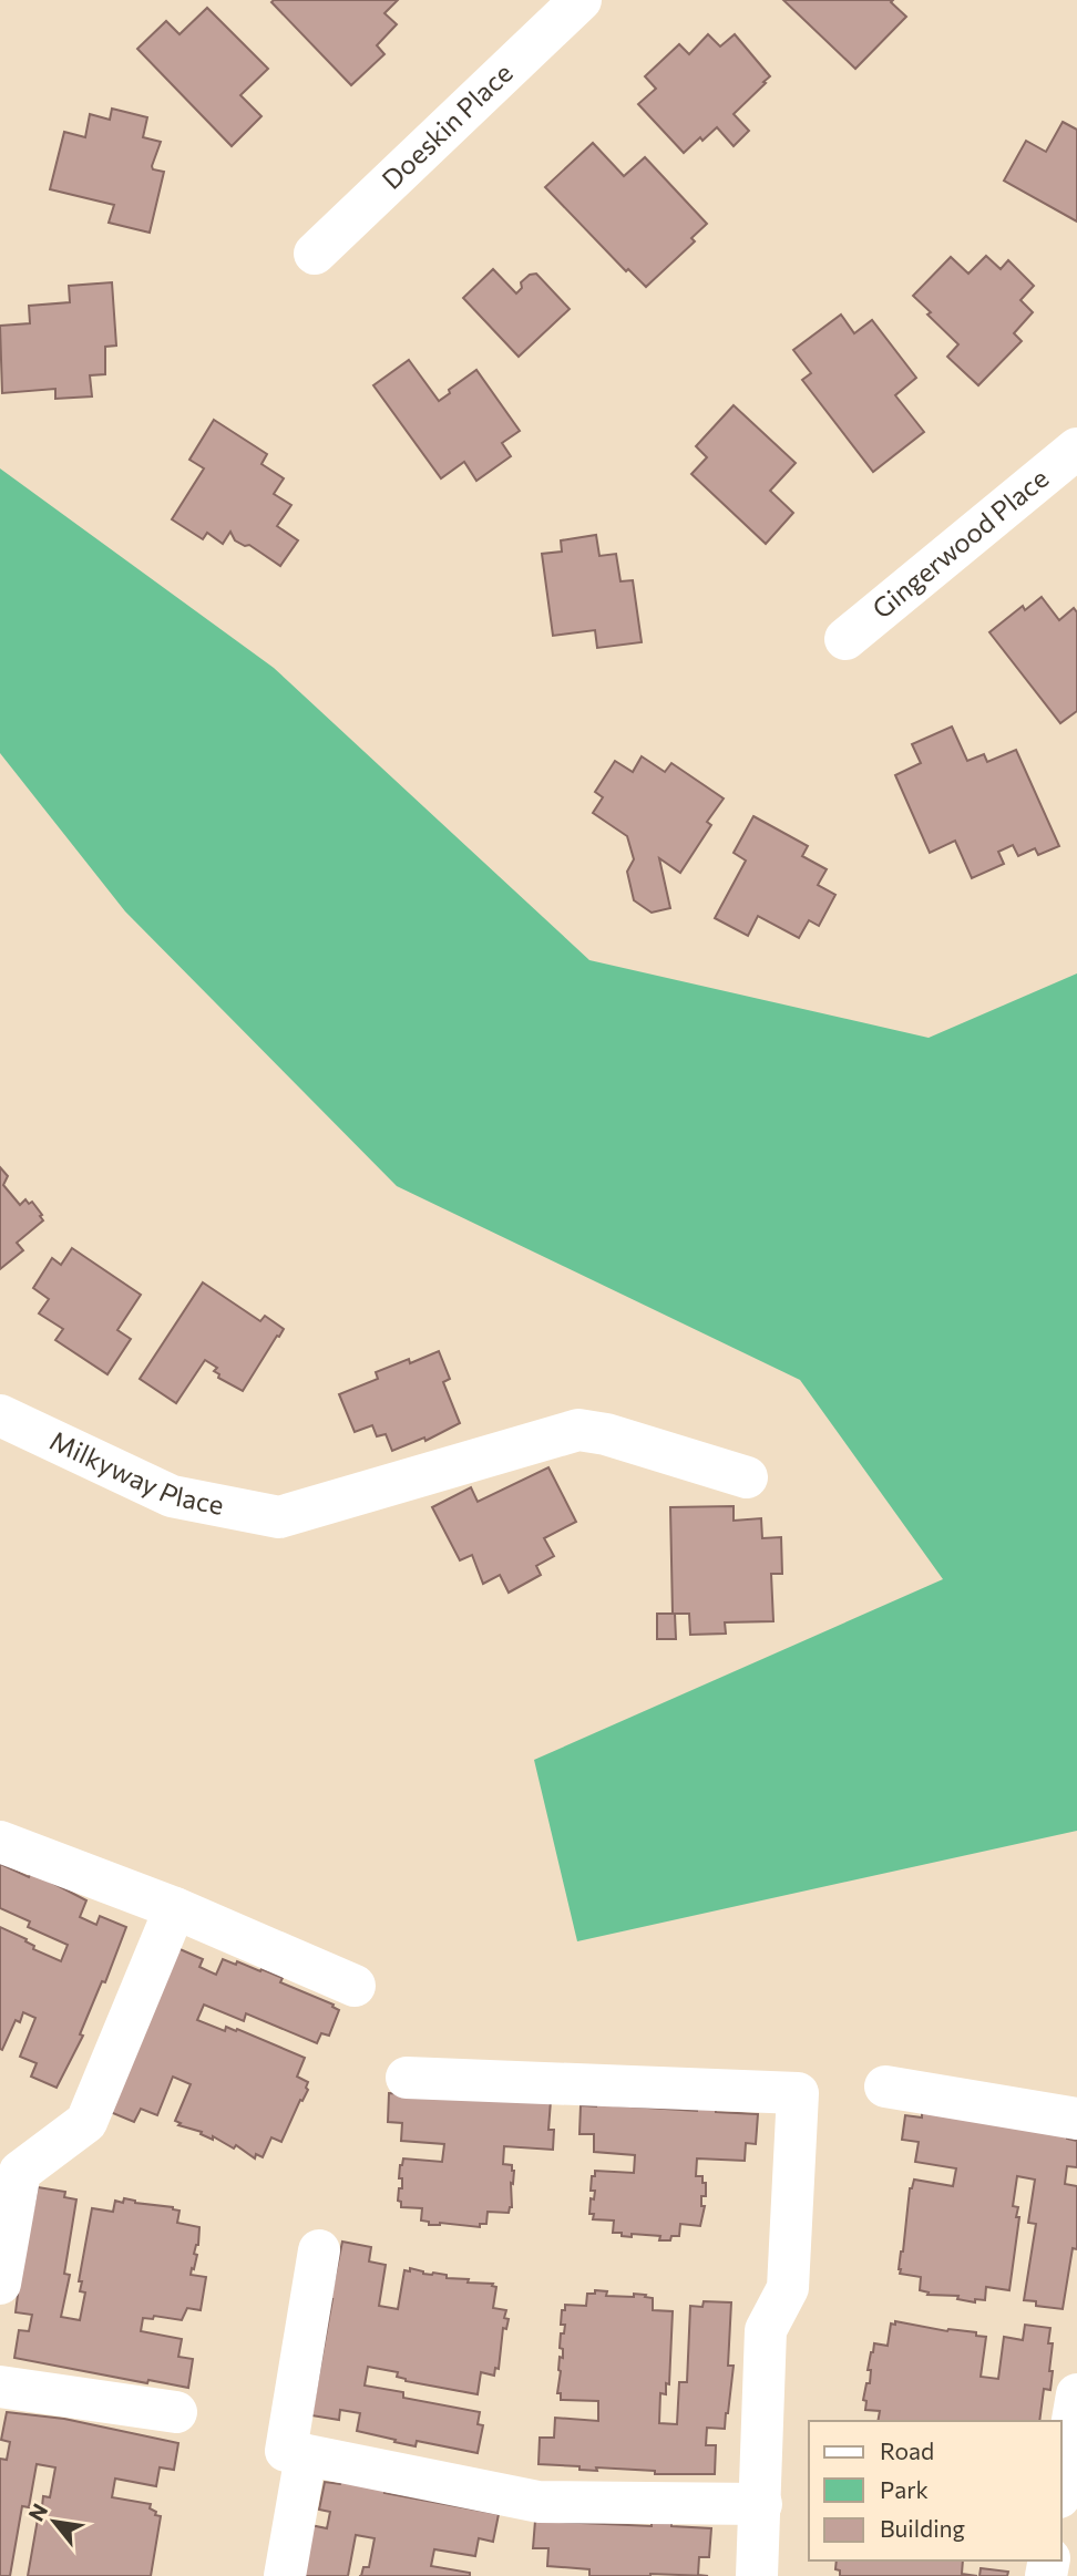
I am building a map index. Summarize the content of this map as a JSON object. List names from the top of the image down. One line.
{"streets":{"street":["Doeskin Place","Gingerwood Place","Milkyway Place"]},"legend":["Road","Park","Building"],"north":"top left"}
